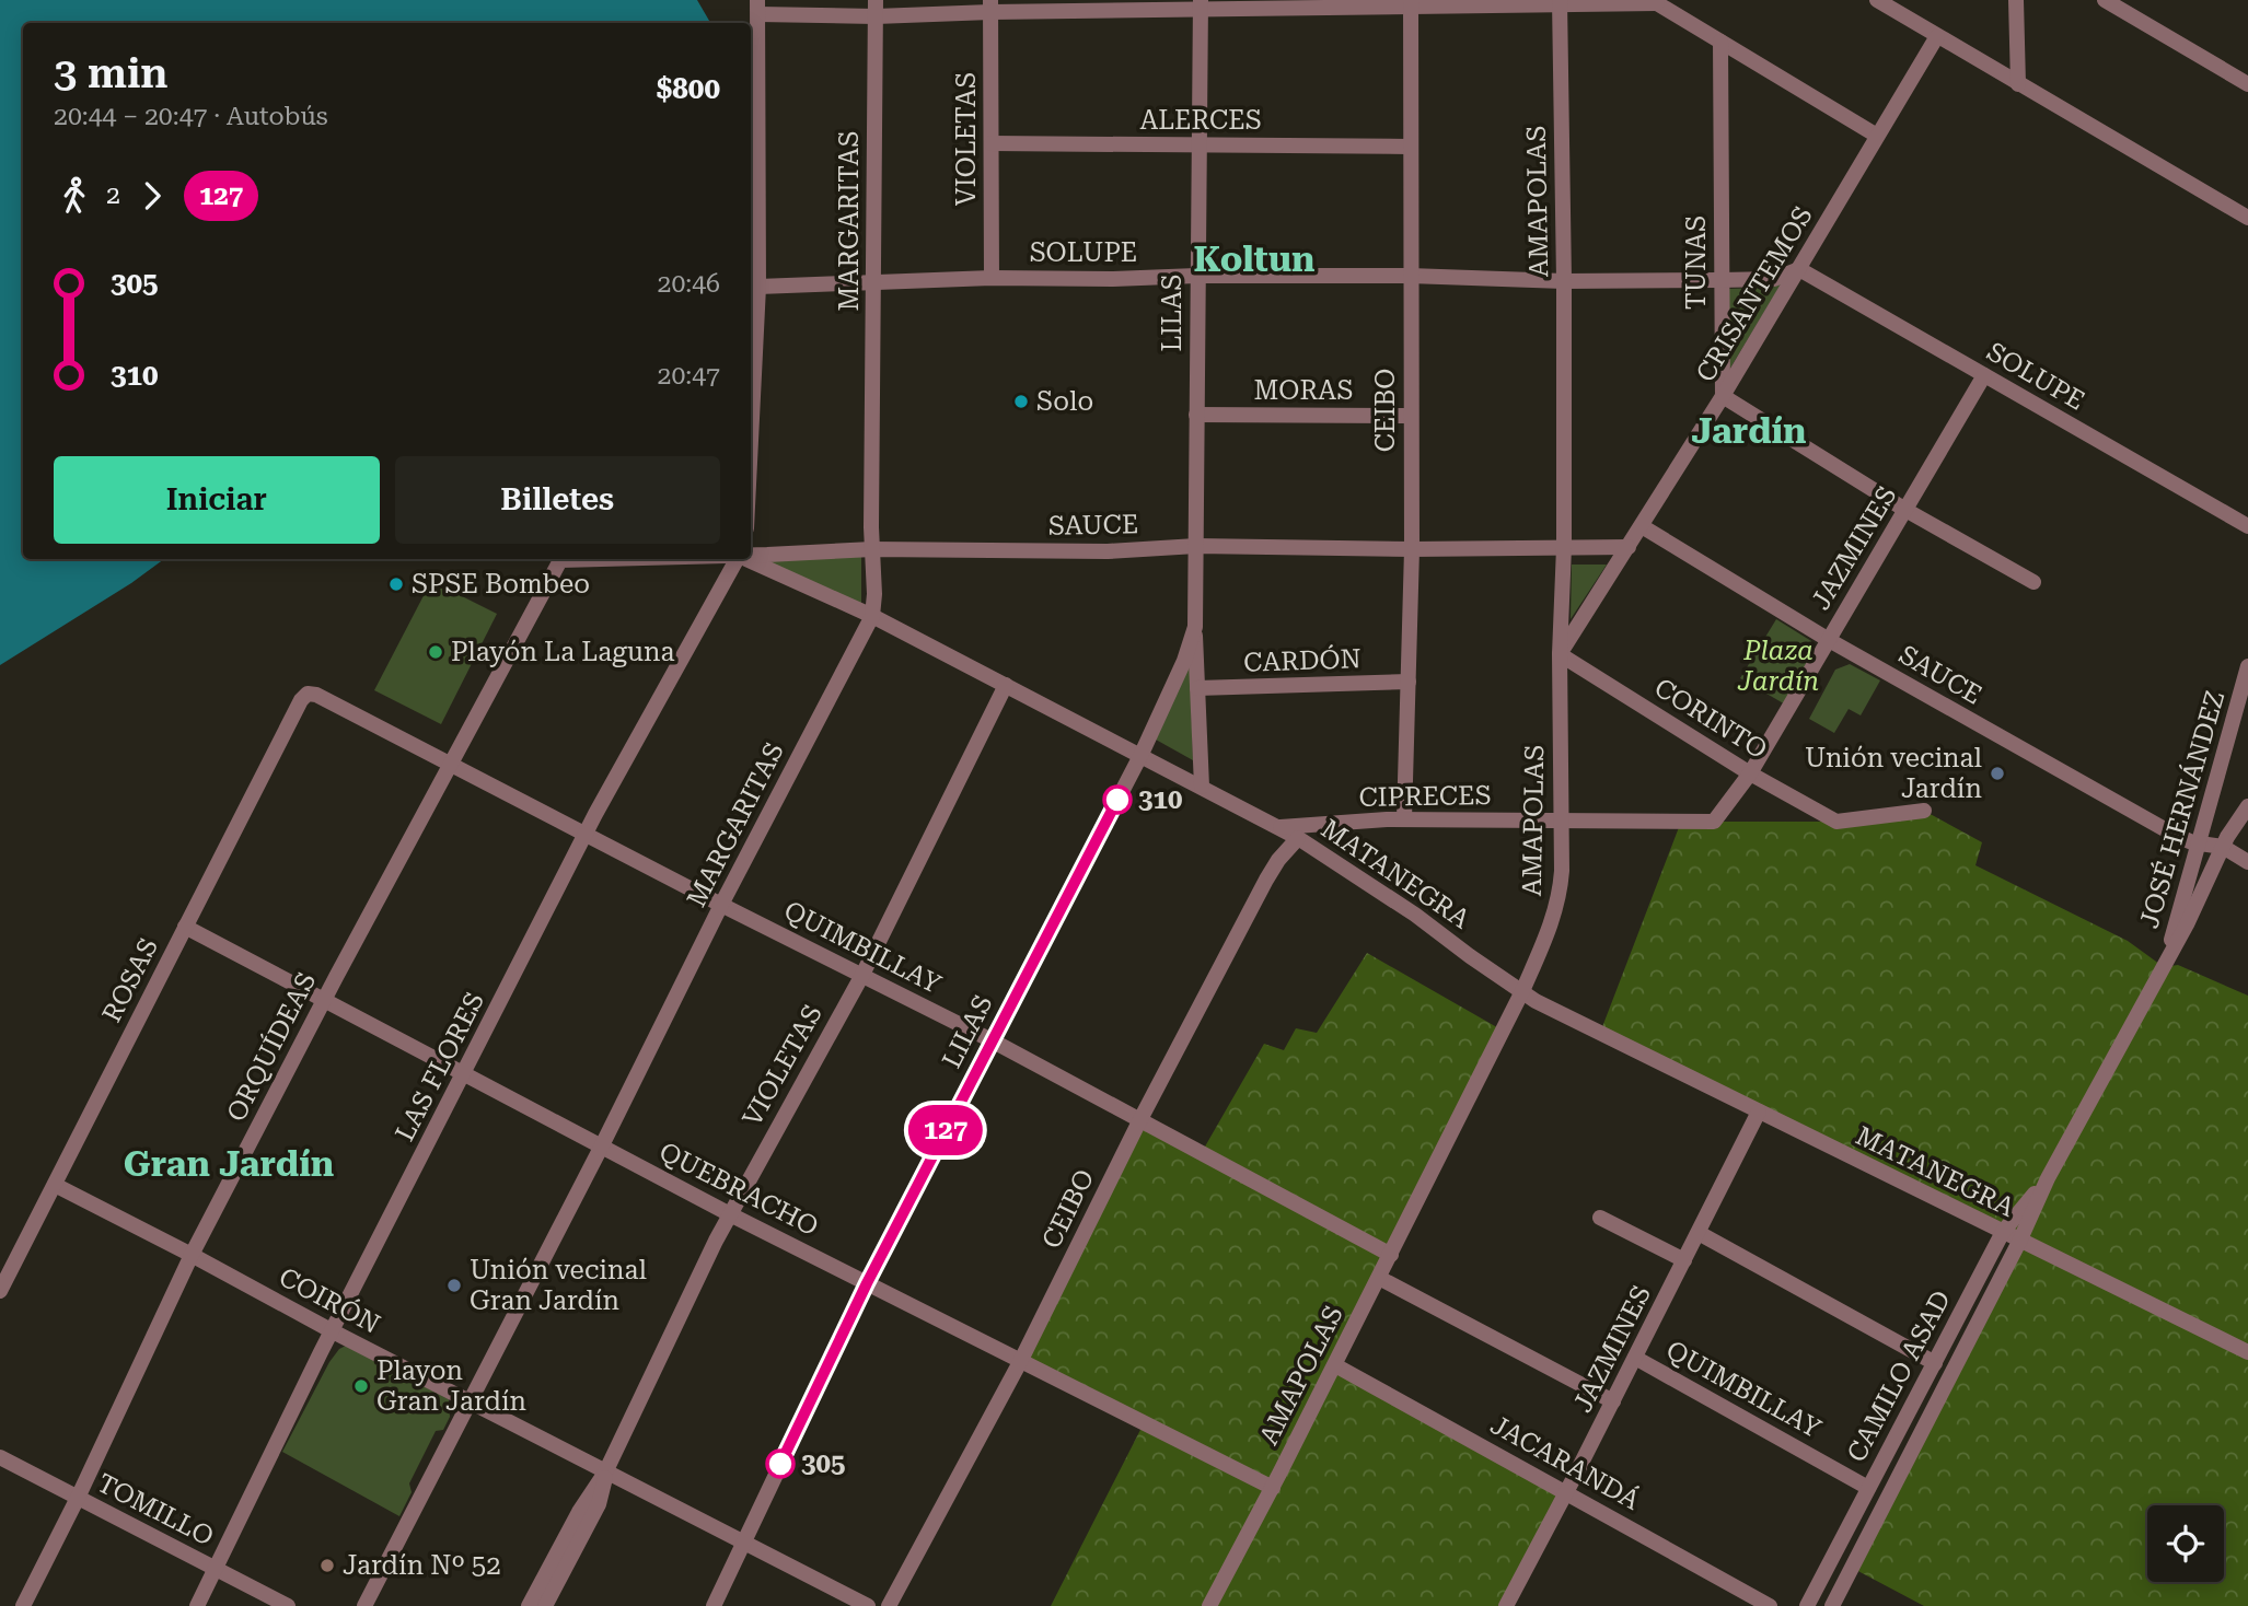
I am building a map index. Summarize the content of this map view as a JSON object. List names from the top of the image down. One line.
{"streets":{"street":["ALERCES","VIOLETAS","AMAPOLAS","MARGARITAS","SOLUPE","TUNAS","CRISANTEMOS","LILAS","MORAS","CEIBO","SAUCE","JAZMINES","CARDÓN","CORINTO","CIPRECES","JOSÉ HERNÁNDEZ","MATANEGRA","QUIMBILLAY","ROSAS","ORQUÍDEAS","LAS FLORES","QUEBRACHO","COIRÓN","CAMILO ASAD","JACARANDÁ","TOMILLO"]},"crossings":[["ALERCES","VIOLETAS"],["ALERCES","LILAS"],["ALERCES","CEIBO"],["VIOLETAS","SOLUPE"],["VIOLETAS","MATANEGRA"],["VIOLETAS","QUIMBILLAY"],["VIOLETAS","QUEBRACHO"],["VIOLETAS","COIRÓN"],["AMAPOLAS","SOLUPE"],["AMAPOLAS","CRISANTEMOS"],["AMAPOLAS","SAUCE"],["AMAPOLAS","CORINTO"],["AMAPOLAS","CIPRECES"],["AMAPOLAS","MATANEGRA"],["AMAPOLAS","QUIMBILLAY"],["AMAPOLAS","QUEBRACHO"],["AMAPOLAS","JACARANDÁ"],["MARGARITAS","SOLUPE"],["MARGARITAS","SAUCE"],["MARGARITAS","MATANEGRA"],["MARGARITAS","QUIMBILLAY"],["MARGARITAS","QUEBRACHO"],["MARGARITAS","COIRÓN"],["SOLUPE","TUNAS"],["SOLUPE","CRISANTEMOS"],["SOLUPE","LILAS"],["SOLUPE","CEIBO"],["SOLUPE","JAZMINES"],["TUNAS","CRISANTEMOS"],["CRISANTEMOS","SAUCE"],["CRISANTEMOS","CORINTO"],["LILAS","MORAS"],["LILAS","SAUCE"],["LILAS","CARDÓN"],["LILAS","MATANEGRA"],["LILAS","QUIMBILLAY"],["LILAS","QUEBRACHO"],["LILAS","COIRÓN"],["MORAS","CEIBO"],["CEIBO","SAUCE"],["CEIBO","CARDÓN"],["CEIBO","CIPRECES"],["CEIBO","MATANEGRA"],["CEIBO","QUIMBILLAY"],["CEIBO","QUEBRACHO"],["SAUCE","JAZMINES"],["SAUCE","JOSÉ HERNÁNDEZ"],["SAUCE","ORQUÍDEAS"],["SAUCE","CAMILO ASAD"],["JAZMINES","CORINTO"],["JAZMINES","CIPRECES"],["JAZMINES","MATANEGRA"],["JAZMINES","QUIMBILLAY"],["JAZMINES","JACARANDÁ"],["CIPRECES","MATANEGRA"],["JOSÉ HERNÁNDEZ","CAMILO ASAD"],["MATANEGRA","CAMILO ASAD"],["QUIMBILLAY","ROSAS"],["QUIMBILLAY","ORQUÍDEAS"],["QUIMBILLAY","LAS FLORES"],["QUIMBILLAY","CAMILO ASAD"],["ROSAS","QUEBRACHO"],["ROSAS","COIRÓN"],["ORQUÍDEAS","QUEBRACHO"],["ORQUÍDEAS","COIRÓN"],["ORQUÍDEAS","TOMILLO"],["LAS FLORES","QUEBRACHO"],["LAS FLORES","COIRÓN"],["LAS FLORES","TOMILLO"]],"districts":["Koltun","Jardín","Gran Jardín"],"parks":["Plaza Jardín"],"places":["Solo","SPSE Bombeo","Playón La Laguna","Unión vecinal Jardín","310","Unión vecinal Gran Jardín","Playon Gran Jardín","305","Jardín Nº 52"],"lines":["bus line 127"],"page":{"on_map":"127","heading":["3 min","20:44 – 20:47 · Autobús","$800"],"legs":["2","127"],"list":[{"name":"305","value":"20:46"},{"name":"310","value":"20:47"}],"buttons":["Iniciar","Billetes"]}}
